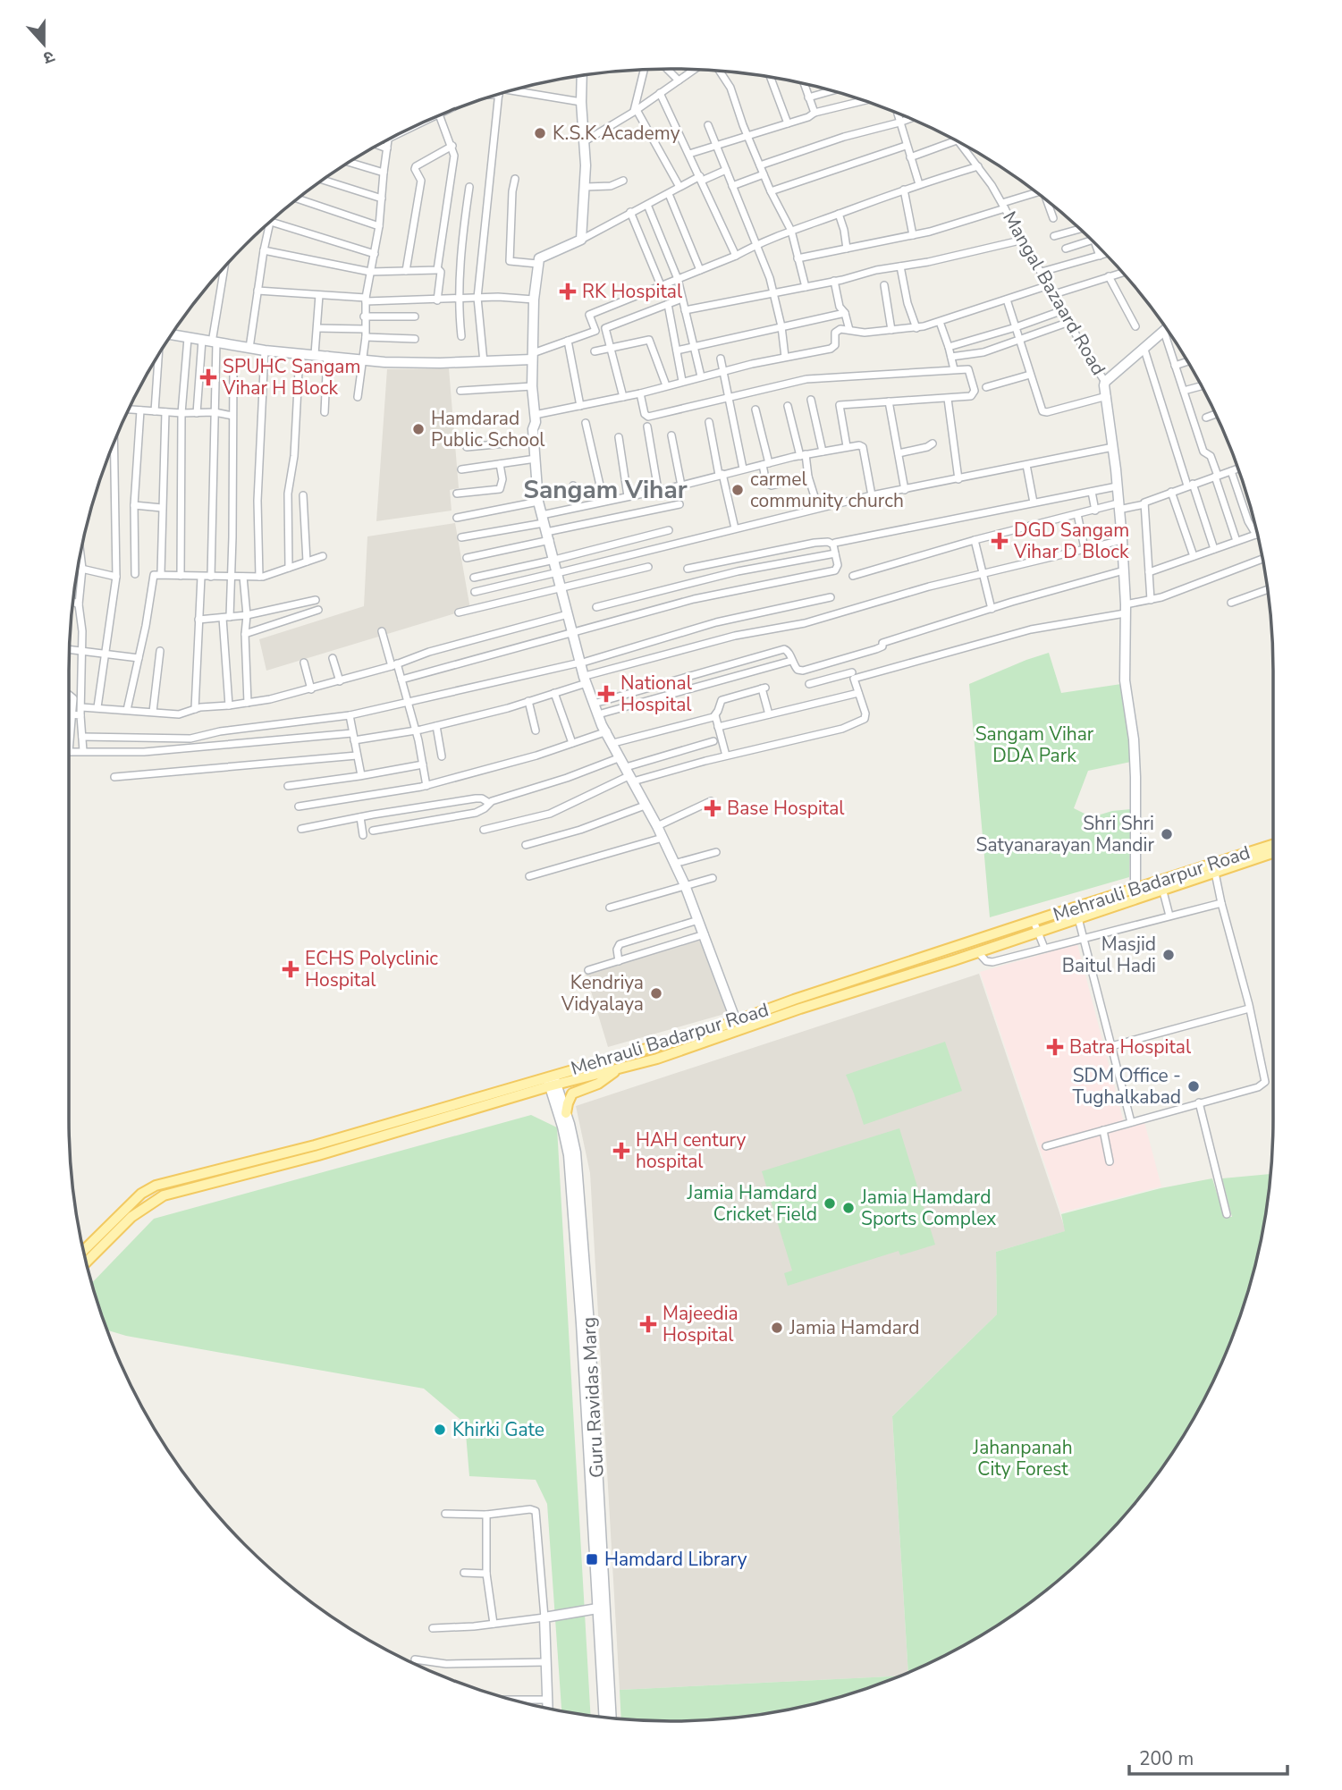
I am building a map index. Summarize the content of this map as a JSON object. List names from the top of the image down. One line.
{"streets":{"main road":["Mehrauli Badarpur Road"],"street":["Mangal Bazaard Road","Guru Ravidas Marg"]},"crossings":[["Mangal Bazaard Road","Mehrauli Badarpur Road"],["Mehrauli Badarpur Road","Guru Ravidas Marg"]],"districts":["Sangam Vihar"],"parks":["Sangam Vihar DDA Park","Jahanpanah City Forest"],"places":{"other":["K.S.K Academy","Hamdarad Public School","carmel community church","Shri Shri Satyanarayan Mandir","Masjid Baitul Hadi","Kendriya Vidyalaya","SDM Office - Tughalkabad","Jamia Hamdard Cricket Field","Jamia Hamdard Sports Complex","Jamia Hamdard","Khirki Gate"],"health":["RK Hospital","SPUHC Sangam Vihar H Block","DGD Sangam Vihar D Block","National Hospital","Base Hospital","ECHS Polyclinic Hospital","Batra Hospital","HAH century hospital","Majeedia Hospital"],"transit":["Hamdard Library"]},"scale_bar":"200 m","north":"bottom"}
